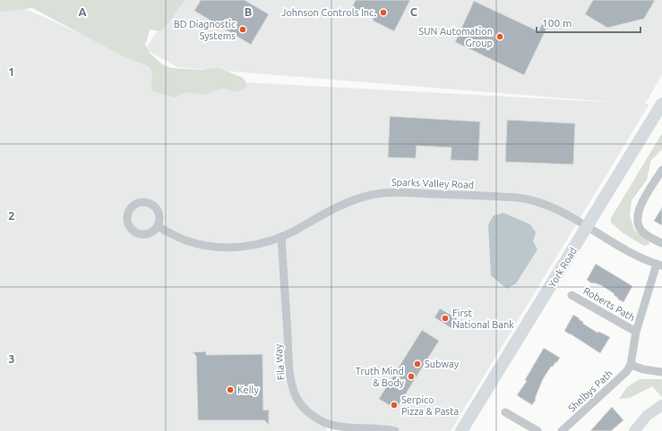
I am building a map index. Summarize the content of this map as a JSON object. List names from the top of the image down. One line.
{"streets":{"main road":["York Road"],"street":["Sparks Valley Road","Roberts Path","Fila Way","Shelbys Path"]},"crossings":[["Sparks Valley Road","York Road"],["Sparks Valley Road","Roberts Path"],["Sparks Valley Road","Fila Way"],["Roberts Path","Shelbys Path"]],"places":["Johnson Controls Inc.","BD Diagnostic Systems","SUN Automation Group","First National Bank","Subway","Truth Mind & Body","Kelly","Serpico Pizza & Pasta"],"scale_bar":"100 m","grid":{"columns":["A","B","C"],"rows":["1","2","3"]}}
